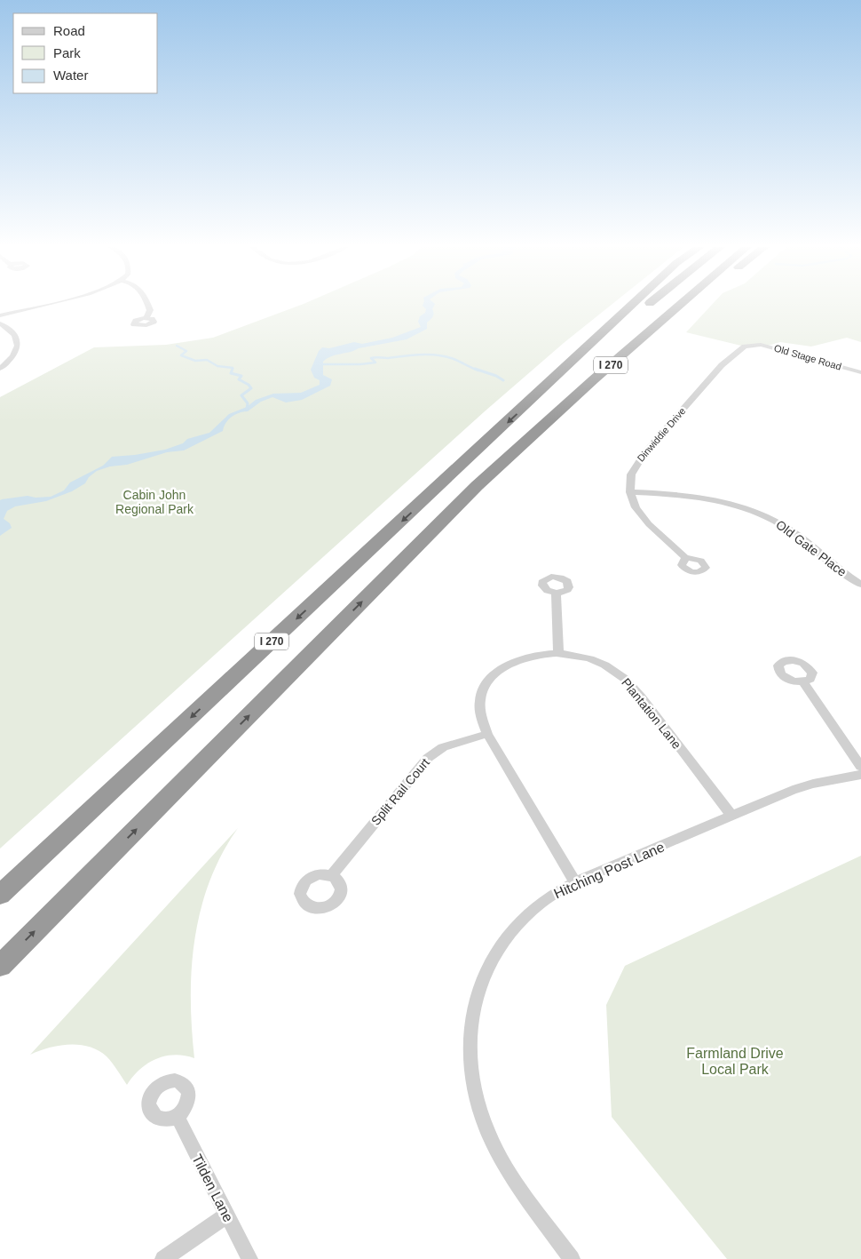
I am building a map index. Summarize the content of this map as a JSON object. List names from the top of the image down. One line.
{"streets":{"highway":["I 270"],"street":["Old Stage Road","Dinwiddie Drive","Old Gate Place","Plantation Lane","Split Rail Court","Hitching Post Lane","Tilden Lane"]},"crossings":[["Old Stage Road","Dinwiddie Drive"],["Dinwiddie Drive","Old Gate Place"],["Plantation Lane","Split Rail Court"],["Plantation Lane","Hitching Post Lane"]],"parks":["Cabin John Regional Park","Farmland Drive Local Park"],"legend":["Road","Park","Water"]}
